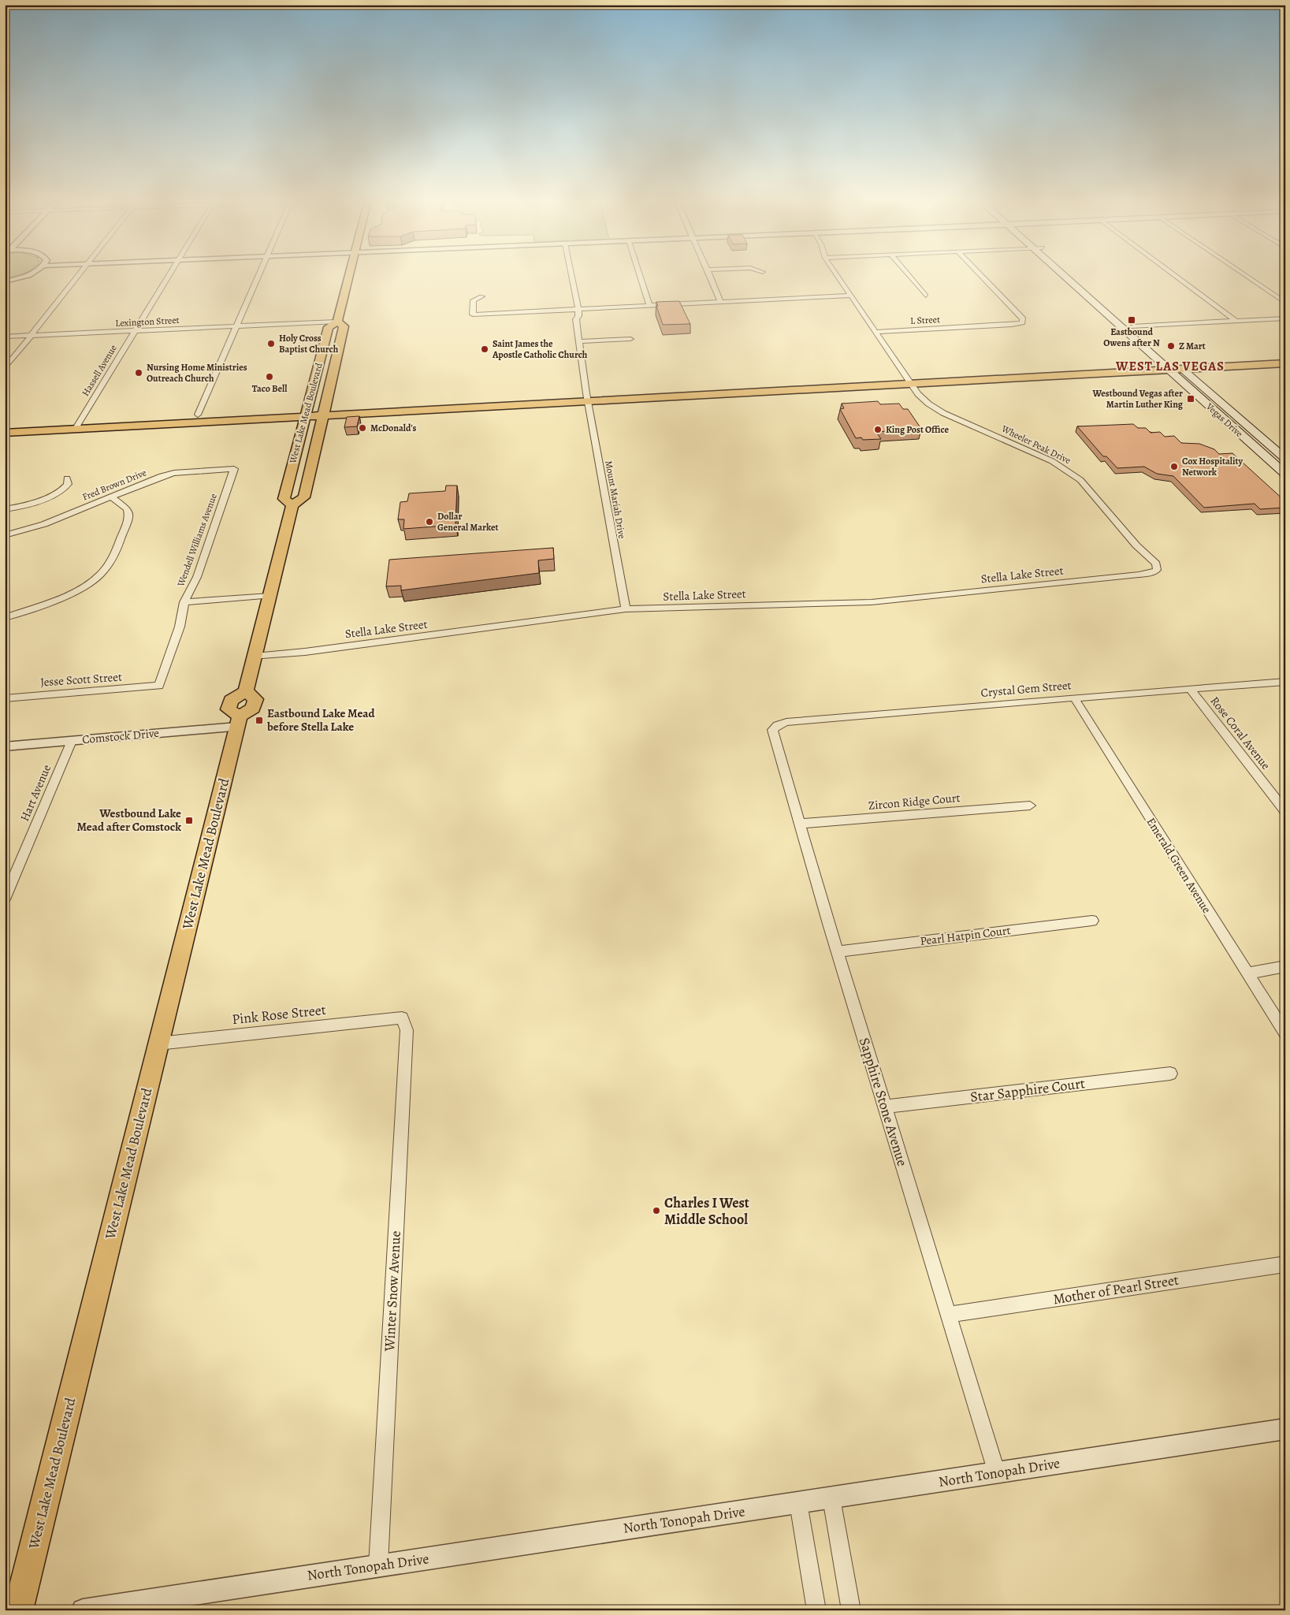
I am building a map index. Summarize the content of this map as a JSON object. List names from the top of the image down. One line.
{"streets":{"main road":["West Lake Mead Boulevard","Vegas Drive"],"street":["L Street","Lexington Street","Hassell Avenue","Wheeler Peak Drive","Fred Brown Drive","Mount Mariah Drive","Wendell Williams Avenue","Stella Lake Street","Jesse Scott Street","Crystal Gem Street","Rose Coral Avenue","Comstock Drive","Hart Avenue","Zircon Ridge Court","Emerald Green Avenue","Pearl Hatpin Court","Pink Rose Street","Star Sapphire Court","Sapphire Stone Avenue","Mother of Pearl Street","Winter Snow Avenue","North Tonopah Drive"]},"crossings":[["L Street","Wheeler Peak Drive"],["Lexington Street","Hassell Avenue"],["Lexington Street","West Lake Mead Boulevard"],["West Lake Mead Boulevard","Comstock Drive"],["West Lake Mead Boulevard","Pink Rose Street"],["Wheeler Peak Drive","Stella Lake Street"],["Fred Brown Drive","Wendell Williams Avenue"],["Mount Mariah Drive","Stella Lake Street"],["Wendell Williams Avenue","Jesse Scott Street"],["Crystal Gem Street","Rose Coral Avenue"],["Crystal Gem Street","Emerald Green Avenue"],["Crystal Gem Street","Sapphire Stone Avenue"],["Comstock Drive","Hart Avenue"],["Zircon Ridge Court","Sapphire Stone Avenue"],["Pearl Hatpin Court","Sapphire Stone Avenue"],["Pink Rose Street","Winter Snow Avenue"],["Star Sapphire Court","Sapphire Stone Avenue"],["Sapphire Stone Avenue","Mother of Pearl Street"],["Sapphire Stone Avenue","North Tonopah Drive"],["Winter Snow Avenue","North Tonopah Drive"]],"districts":["WEST LAS VEGAS"],"places":{"transit":["Eastbound Owens after N","Westbound Vegas after Martin Luther King","Eastbound Lake Mead before Stella Lake","Westbound Lake Mead after Comstock"],"other":["Holy Cross Baptist Church","Z Mart","Saint James the Apostle Catholic Church","Nursing Home Ministries Outreach Church","Taco Bell","McDonald's","King Post Office","Cox Hospitality Network","Dollar General Market","Charles I West Middle School"]}}
